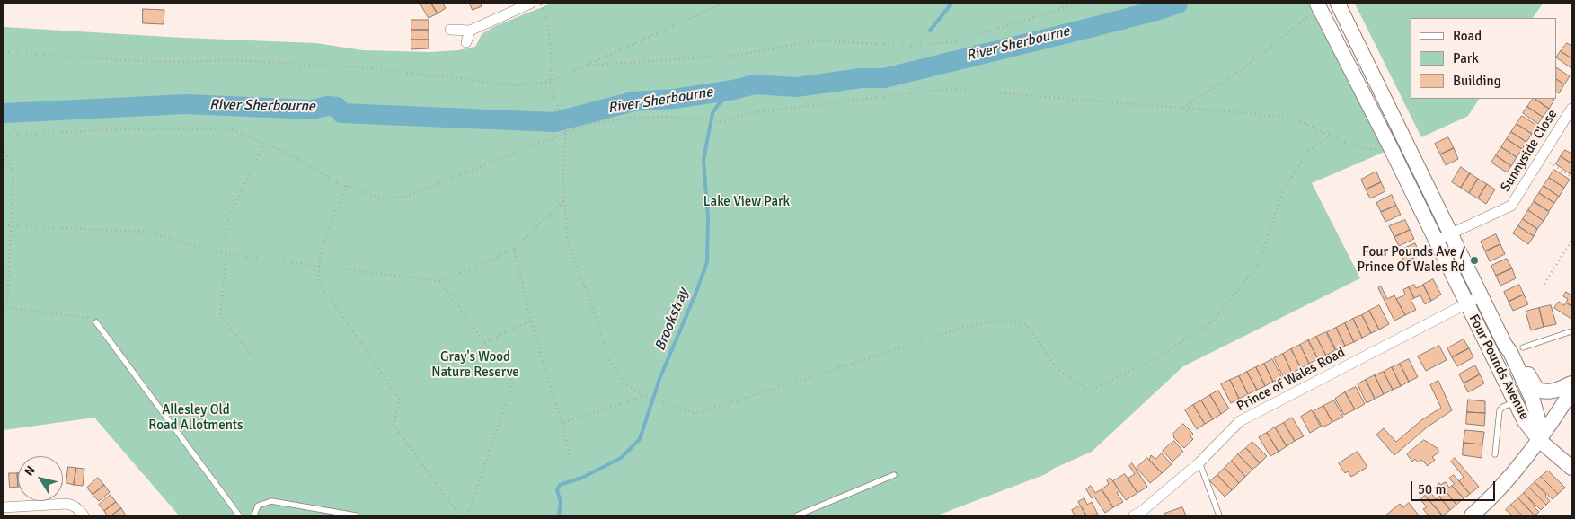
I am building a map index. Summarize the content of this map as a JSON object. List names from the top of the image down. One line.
{"streets":{"main road":["Four Pounds Avenue"],"street":["Sunnyside Close","Prince of Wales Road"]},"crossings":[["Sunnyside Close","Four Pounds Avenue"],["Four Pounds Avenue","Prince of Wales Road"]],"water":["River Sherbourne","Brookstray"],"parks":["Lake View Park","Gray's Wood Nature Reserve","Allesley Old Road Allotments"],"places":["Four Pounds Ave / Prince Of Wales Rd"],"legend":["Road","Park","Building"],"scale_bar":"50 m","north":"top left"}
